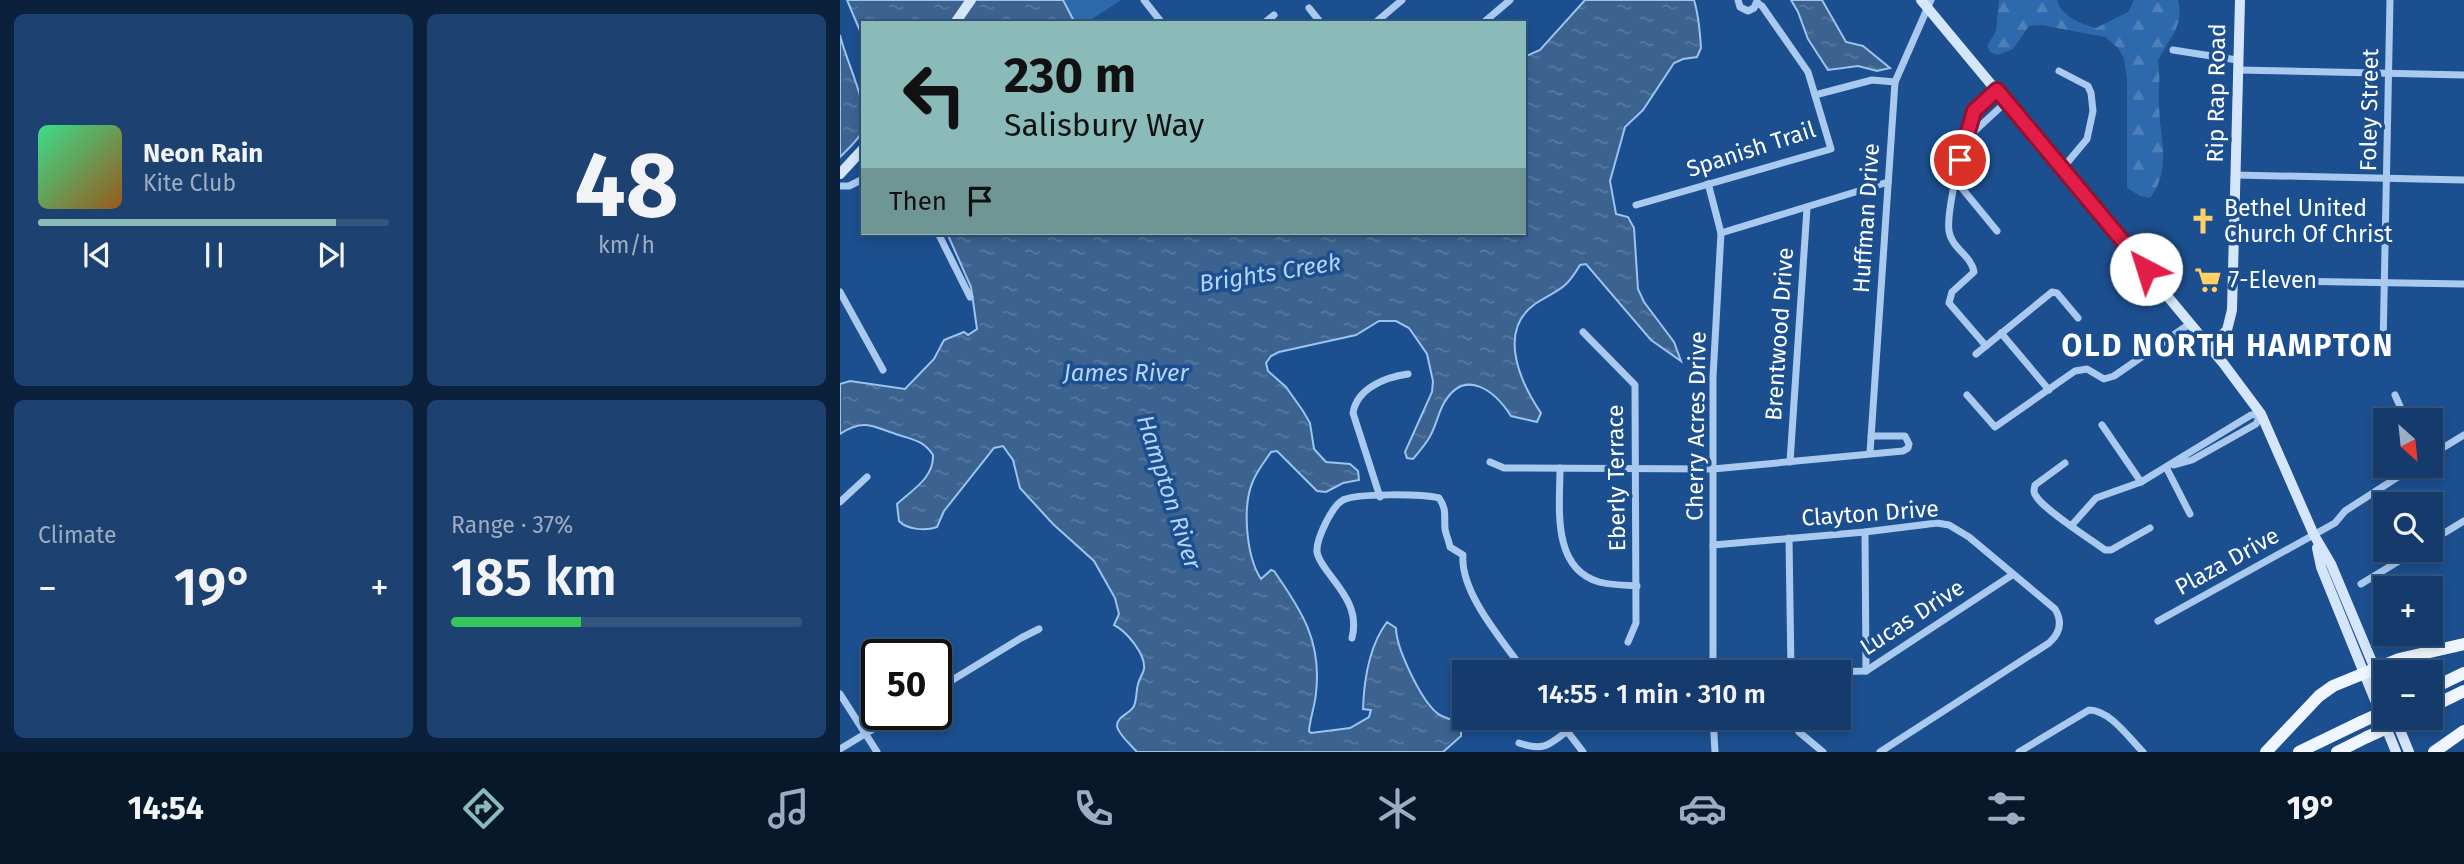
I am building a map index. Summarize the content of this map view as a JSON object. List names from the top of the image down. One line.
{"streets":{"main road":["Rip Rap Road"],"street":["Foley Street","Spanish Trail","Huffman Drive","Brentwood Drive","Cherry Acres Drive","Eberly Terrace","Clayton Drive","Plaza Drive","Lucas Drive"]},"crossings":[["Spanish Trail","Huffman Drive"],["Spanish Trail","Cherry Acres Drive"],["Cherry Acres Drive","Clayton Drive"],["Clayton Drive","Lucas Drive"]],"districts":["OLD NORTH HAMPTON"],"water":["Brights Creek","James River","Hampton River"],"places":{"church":["Bethel United Church Of Christ"],"supermarket":["7-Eleven"]},"north":"bottom right","page":{"tile":[["48","km/h"],"Climate",["Range · 37%","185 km"]],"turn":["230 m","Salisbury Way"],"song":["Neon Rain","Kite Club"],"then":"Then","map_buttons":["+","−"],"heat":["−","19°","+"],"limit":"50","trip":"14:55 · 1 min · 310 m","tabs":["14:54","19°"]}}
